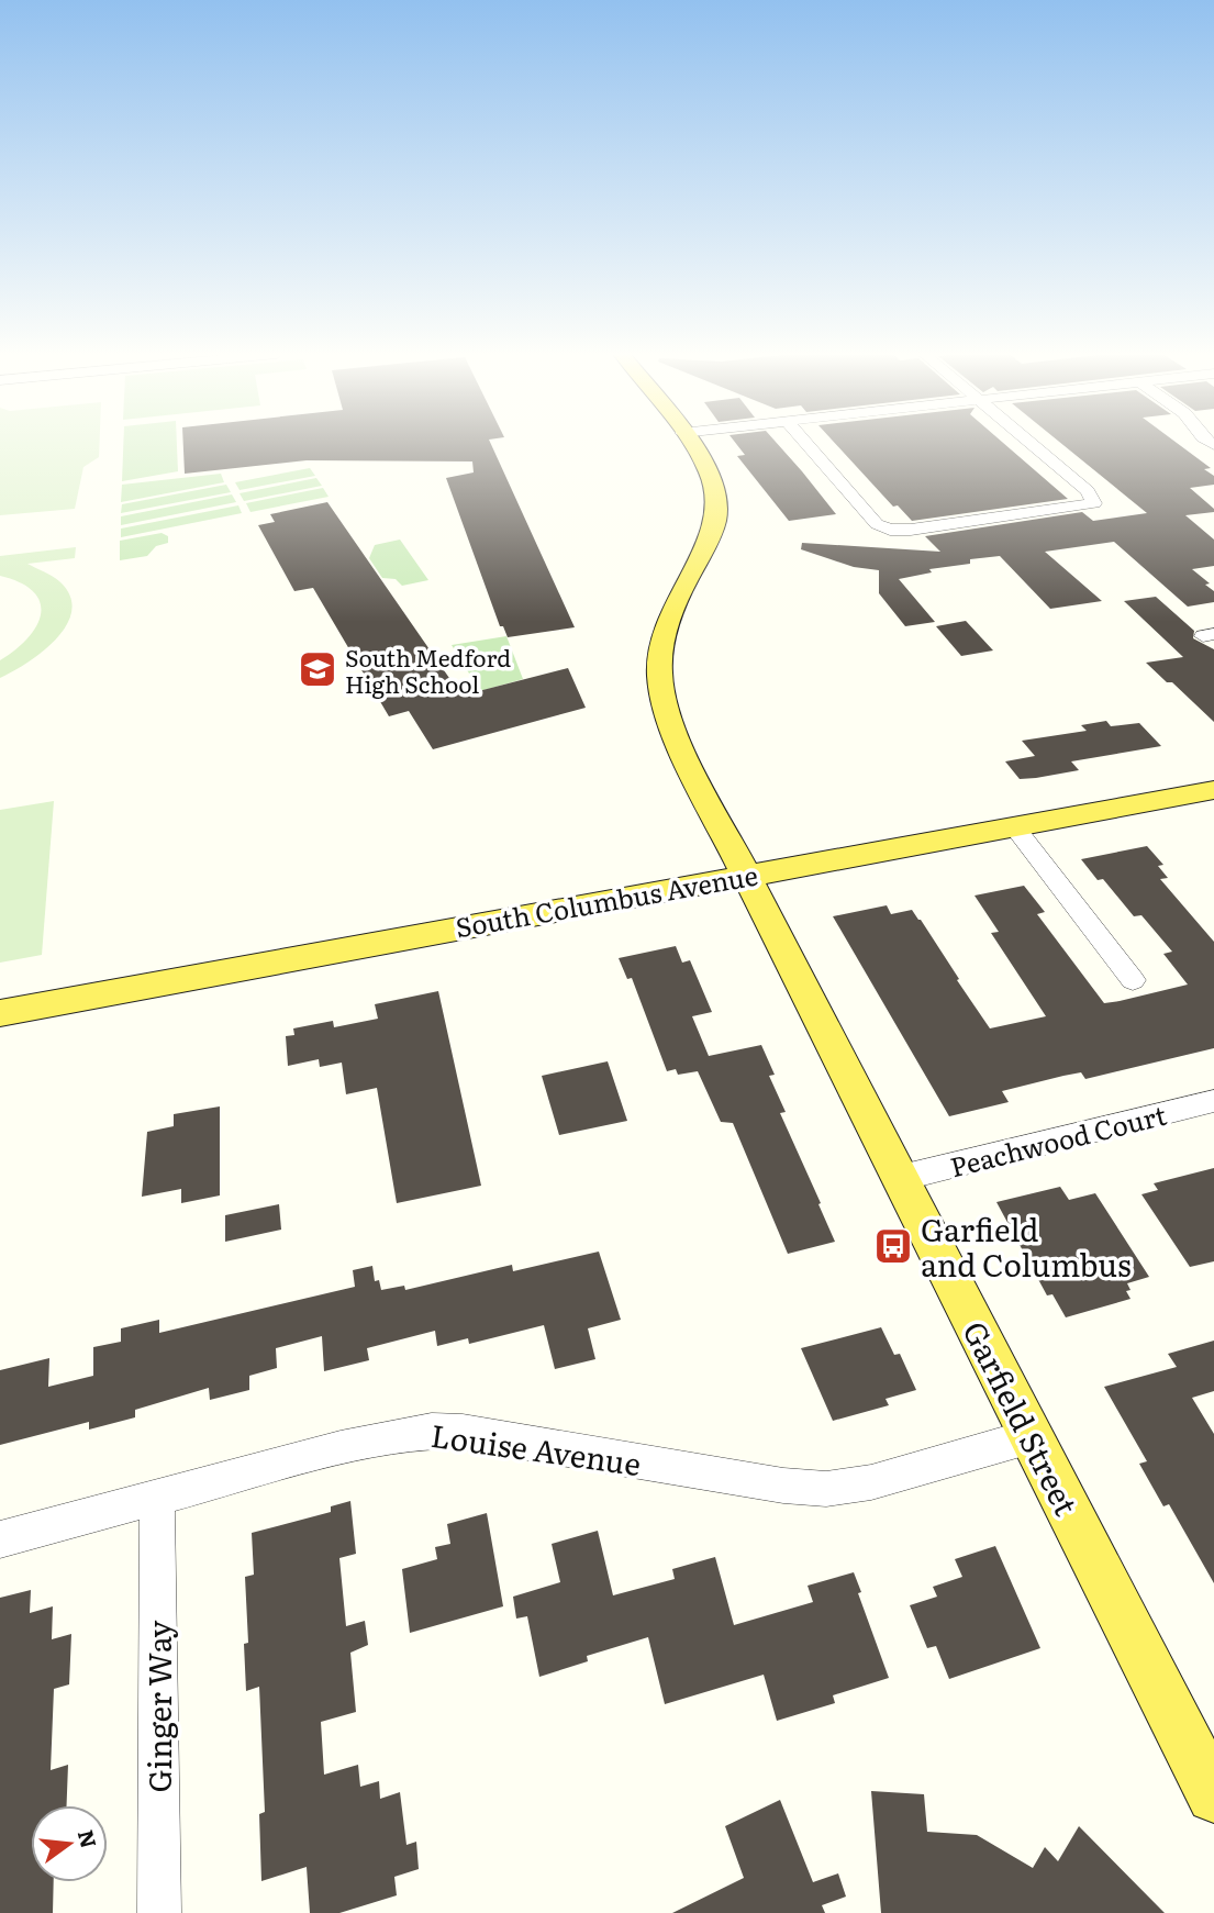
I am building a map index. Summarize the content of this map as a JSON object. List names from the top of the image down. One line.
{"streets":{"main road":["South Columbus Avenue","Garfield Street"],"street":["Peachwood Court","Louise Avenue","Ginger Way"]},"crossings":[["South Columbus Avenue","Garfield Street"],["Peachwood Court","Garfield Street"],["Garfield Street","Louise Avenue"],["Louise Avenue","Ginger Way"]],"places":{"school or university":["South Medford High School"],"bus stop":["Garfield and Columbus"]},"north":"right"}
